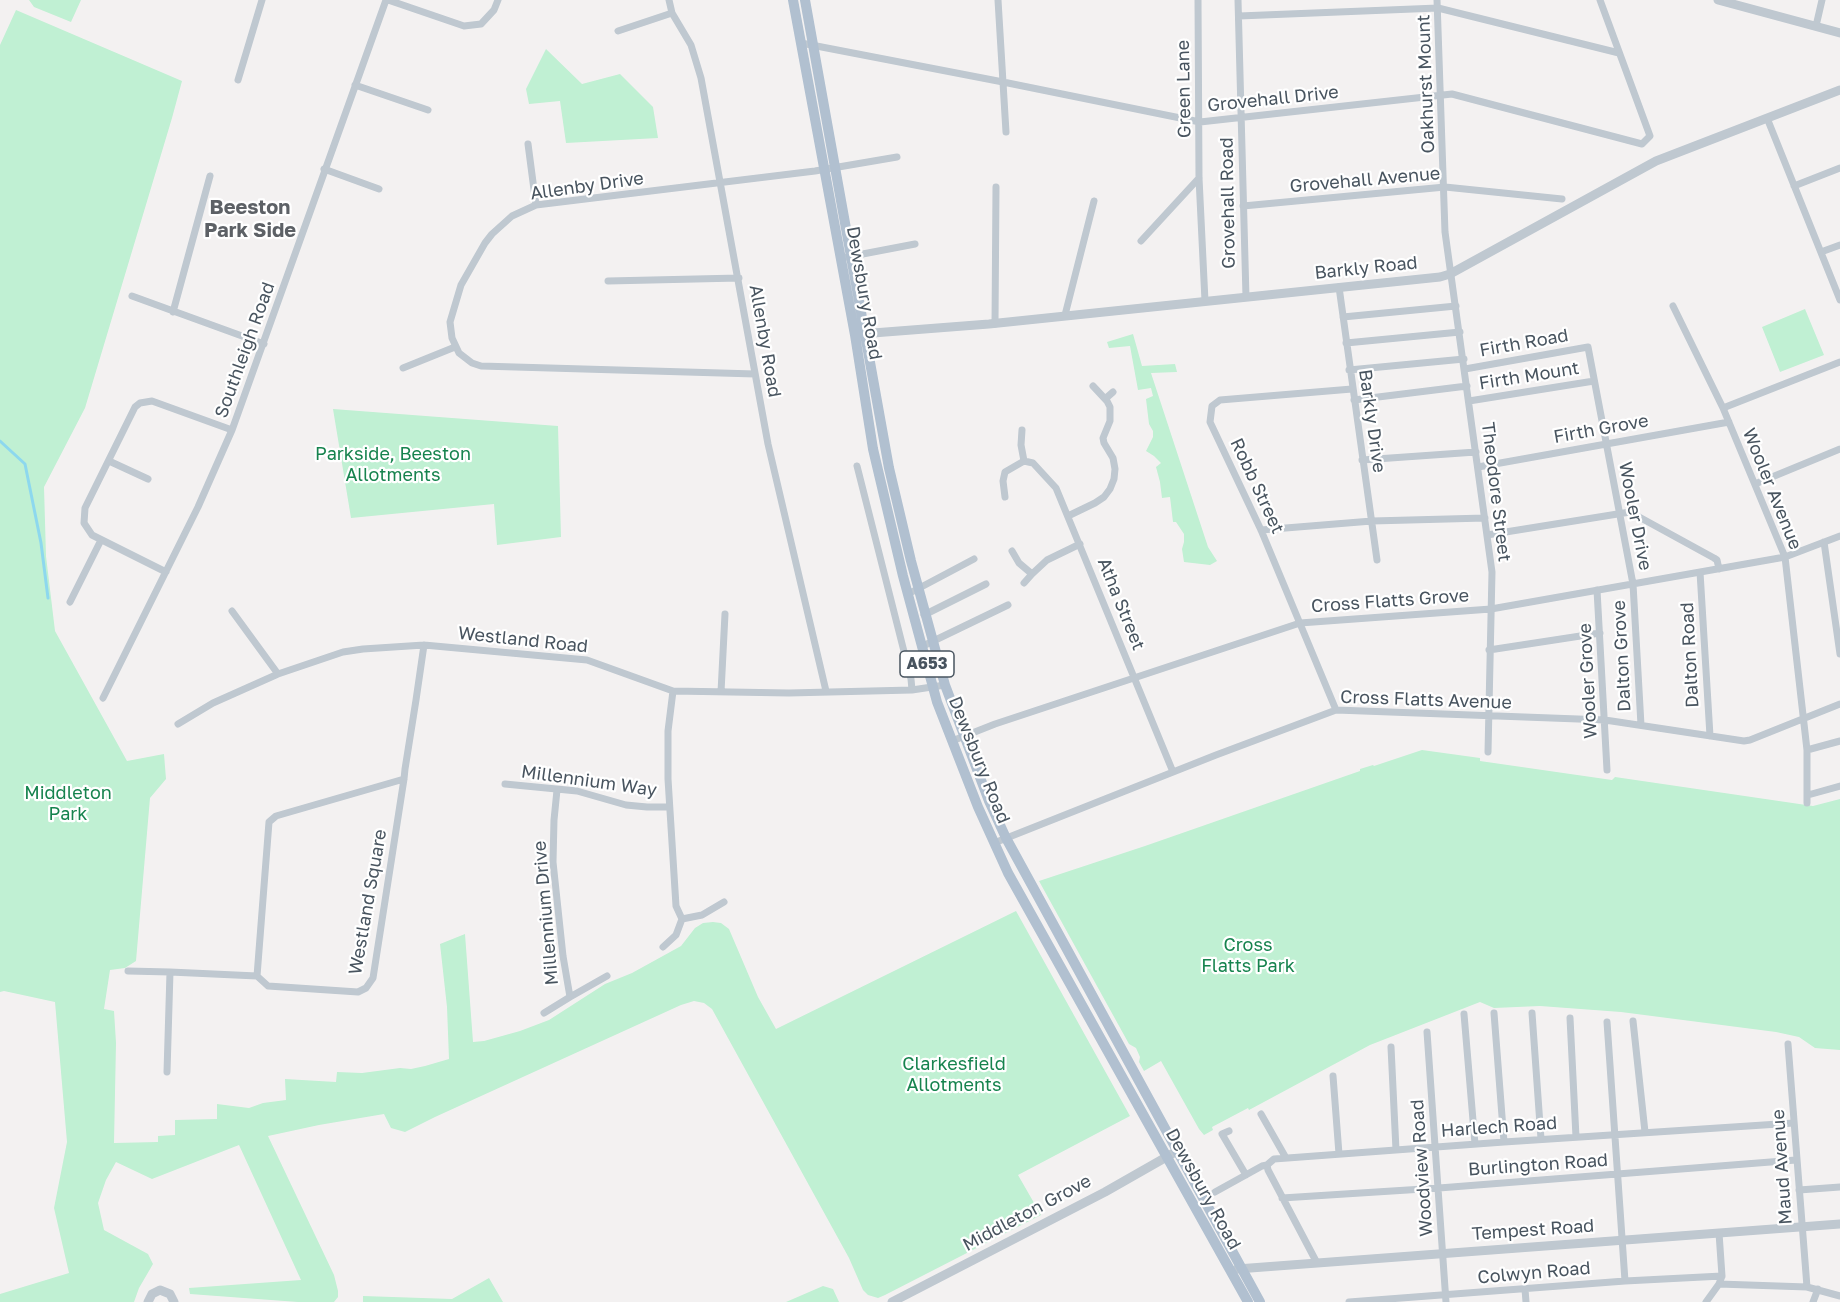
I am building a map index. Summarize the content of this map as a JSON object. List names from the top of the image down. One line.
{"streets":{"main road":["Dewsbury Road","A653"],"street":["Oakhurst Mount","Green Lane","Grovehall Drive","Grovehall Avenue","Allenby Drive","Grovehall Road","Barkly Road","Allenby Road","Firth Road","Southleigh Road","Firth Mount","Barkly Drive","Firth Grove","Robb Street","Wooler Avenue","Theodore Street","Wooler Drive","Cross Flatts Grove","Atha Street","Westland Road","Dalton Road","Dalton Grove","Wooler Grove","Cross Flatts Avenue","Millennium Way","Westland Square","Millennium Drive","Harlech Road","Burlington Road","Maud Avenue","Woodview Road","Middleton Grove","Tempest Road","Colwyn Road"]},"crossings":[["Oakhurst Mount","Grovehall Drive"],["Oakhurst Mount","Grovehall Avenue"],["Oakhurst Mount","Barkly Road"],["Oakhurst Mount","Theodore Street"],["Green Lane","Grovehall Drive"],["Green Lane","Barkly Road"],["Grovehall Drive","Grovehall Road"],["Grovehall Drive","Dewsbury Road"],["Grovehall Avenue","Grovehall Road"],["Allenby Drive","Dewsbury Road"],["Allenby Drive","Allenby Road"],["Grovehall Road","Barkly Road"],["Barkly Road","Dewsbury Road"],["Barkly Road","Barkly Drive"],["Barkly Road","Theodore Street"],["Dewsbury Road","Cross Flatts Grove"],["Dewsbury Road","Westland Road"],["Dewsbury Road","Cross Flatts Avenue"],["Dewsbury Road","Middleton Grove"],["Dewsbury Road","Tempest Road"],["Allenby Road","Westland Road"],["Firth Road","Theodore Street"],["Firth Road","Wooler Drive"],["Firth Mount","Theodore Street"],["Firth Mount","Wooler Drive"],["Barkly Drive","Robb Street"],["Firth Grove","Wooler Avenue"],["Firth Grove","Theodore Street"],["Firth Grove","Wooler Drive"],["Robb Street","Cross Flatts Grove"],["Robb Street","Cross Flatts Avenue"],["Wooler Avenue","Cross Flatts Grove"],["Wooler Avenue","Cross Flatts Avenue"],["Theodore Street","Cross Flatts Grove"],["Theodore Street","Cross Flatts Avenue"],["Wooler Drive","Cross Flatts Grove"],["Wooler Drive","Dalton Grove"],["Cross Flatts Grove","Atha Street"],["Cross Flatts Grove","Dalton Road"],["Cross Flatts Grove","Dalton Grove"],["Cross Flatts Grove","Wooler Grove"],["Atha Street","Cross Flatts Avenue"],["Westland Road","Millennium Way"],["Westland Road","Westland Square"],["Dalton Road","Cross Flatts Avenue"],["Dalton Grove","Cross Flatts Avenue"],["Wooler Grove","Cross Flatts Avenue"],["Millennium Way","Millennium Drive"],["Harlech Road","Maud Avenue"],["Harlech Road","Woodview Road"],["Burlington Road","Maud Avenue"],["Burlington Road","Woodview Road"],["Maud Avenue","Tempest Road"],["Maud Avenue","Colwyn Road"],["Woodview Road","Tempest Road"],["Woodview Road","Colwyn Road"]],"districts":["Beeston Park Side"],"parks":["Parkside, Beeston Allotments","Middleton Park","Cross Flatts Park","Clarkesfield Allotments"]}
